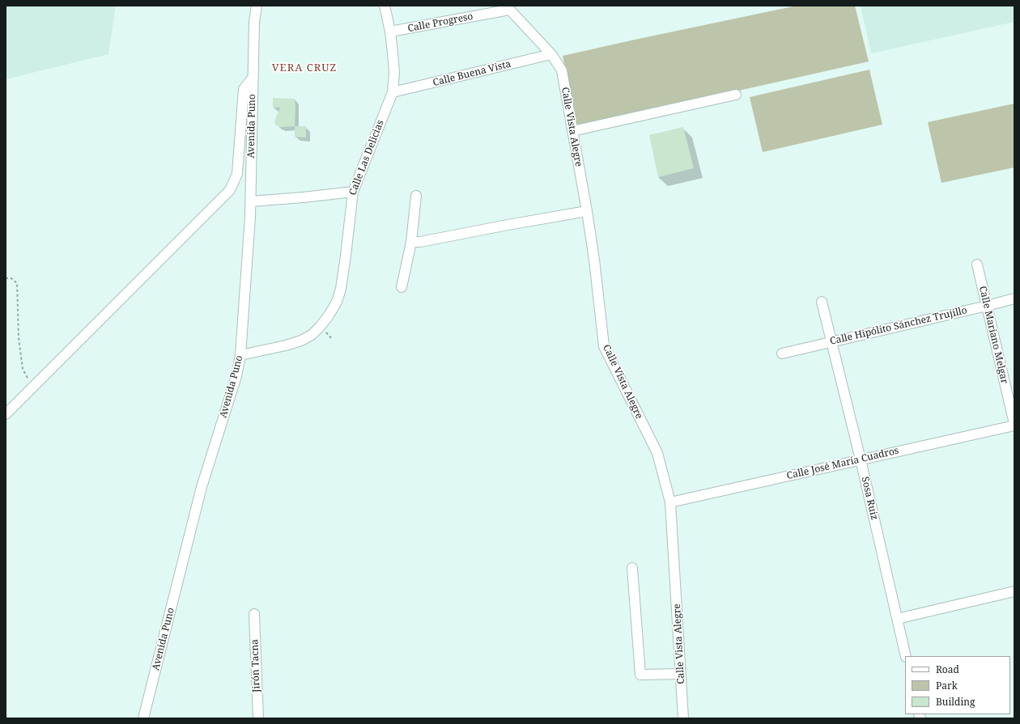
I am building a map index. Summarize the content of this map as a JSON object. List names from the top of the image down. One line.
{"streets":{"street":["Calle Progreso","Calle Buena Vista","Avenida Puno","Calle Vista Alegre","Calle Las Delicias","Calle Hipólito Sánchez Trujillo","Calle Mariano Melgar","Calle José María Cuadros","Sosa Ruiz","Jirón Tacna"]},"crossings":[["Calle Progreso","Calle Vista Alegre"],["Calle Progreso","Calle Las Delicias"],["Calle Buena Vista","Calle Vista Alegre"],["Calle Buena Vista","Calle Las Delicias"],["Avenida Puno","Calle Las Delicias"],["Calle Vista Alegre","Calle José María Cuadros"],["Calle Hipólito Sánchez Trujillo","Calle Mariano Melgar"],["Calle Hipólito Sánchez Trujillo","Sosa Ruiz"],["Calle Mariano Melgar","Calle José María Cuadros"],["Calle José María Cuadros","Sosa Ruiz"]],"districts":["VERA CRUZ"],"legend":["Road","Park","Building"]}
